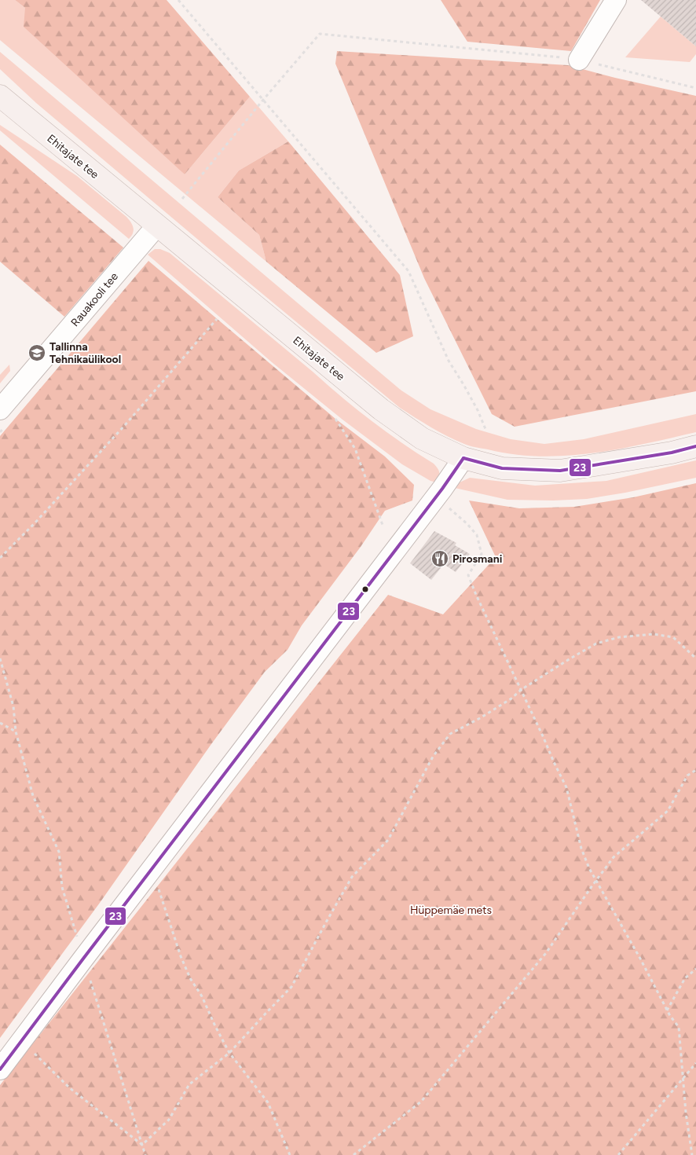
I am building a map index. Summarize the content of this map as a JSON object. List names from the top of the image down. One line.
{"streets":{"main road":["Ehitajate tee"],"street":["Rauakooli tee"]},"crossings":[["Ehitajate tee","Rauakooli tee"]],"parks":["Hüppemäe mets"],"places":{"school or university":["Tallinna Tehnikaülikool"],"restaurant":["Pirosmani"]},"lines":["transit line 23"]}
